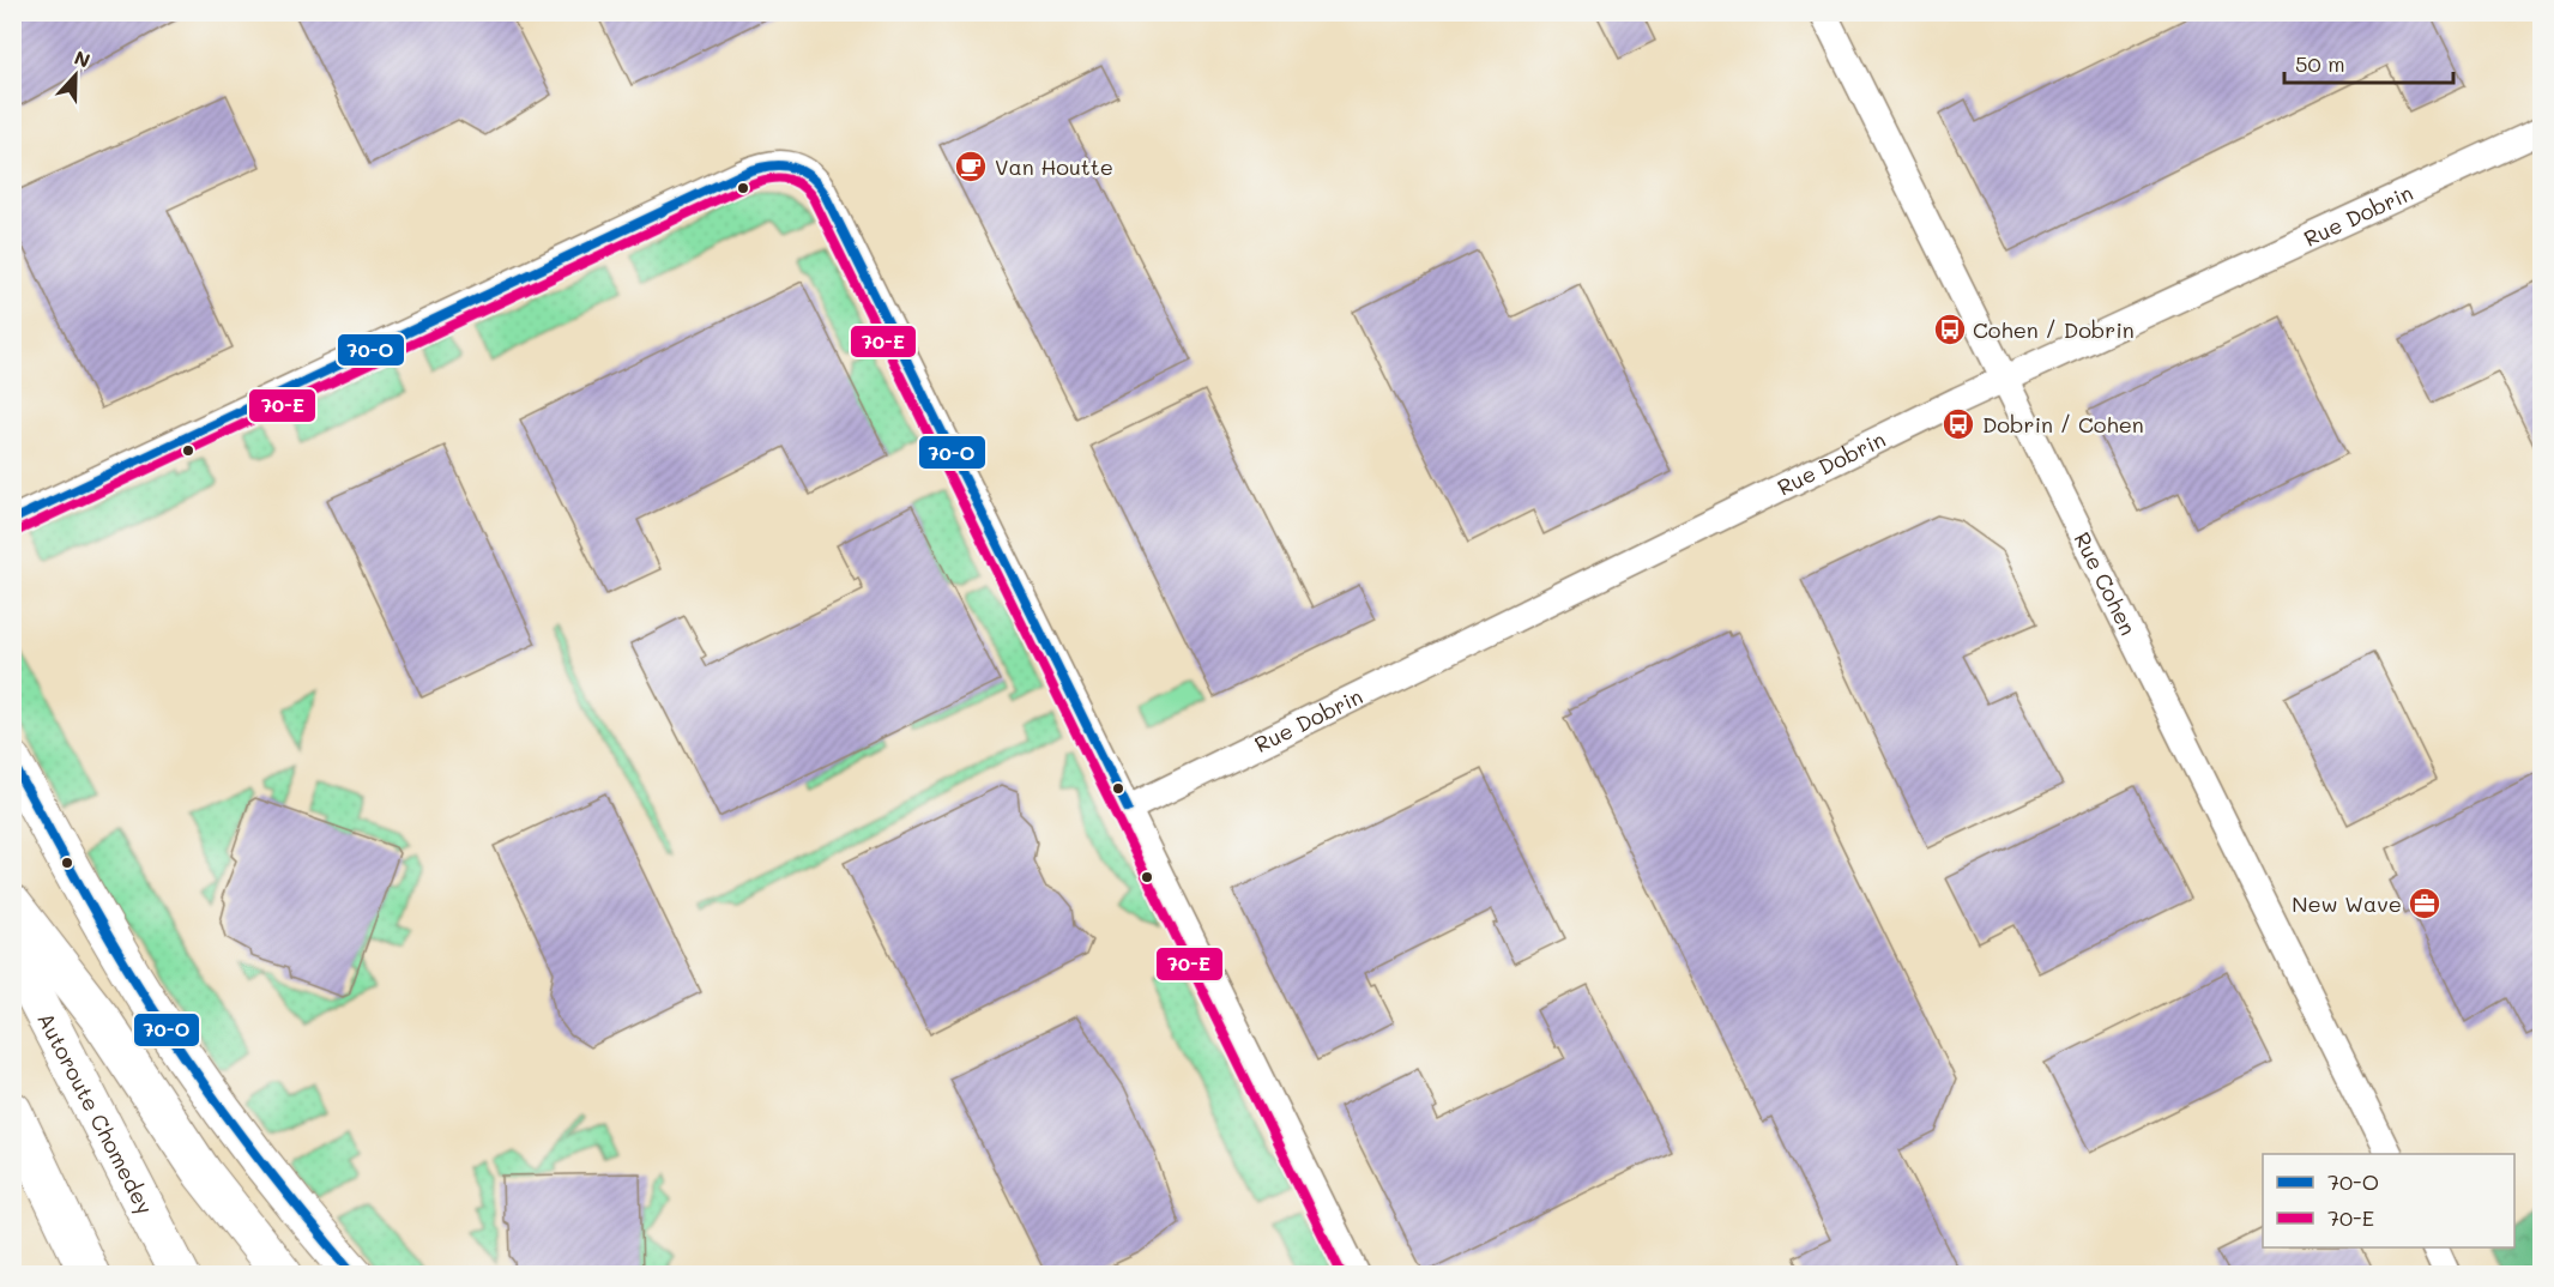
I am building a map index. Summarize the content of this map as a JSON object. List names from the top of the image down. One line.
{"streets":{"highway":["Autoroute Chomedey"],"street":["Rue Dobrin","Rue Cohen"]},"crossings":[["Rue Dobrin","Rue Cohen"]],"places":{"cafe":["Van Houtte"],"bus stop":["Cohen / Dobrin","Dobrin / Cohen"],"office":["New Wave"]},"lines":["transit line 70-O","transit line 70-E"],"legend":["70-O","70-E"],"scale_bar":"50 m","north":"top"}
